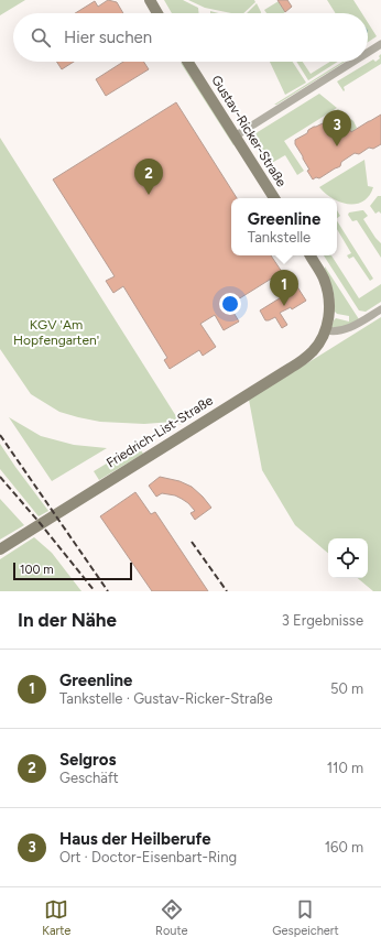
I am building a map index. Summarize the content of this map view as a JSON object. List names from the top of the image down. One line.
{"streets":{"street":["Gustav-Ricker-Straße","Friedrich-List-Straße"]},"parks":["KGV 'Am Hopfengarten'"],"scale_bar":"100 m","page":{"search":"Hier suchen","pins":["3","2","1"],"popup":["Greenline","Tankstelle"],"scale":"100 m","heading":["In der Nähe","3 Ergebnisse"],"list":[{"mark":"1","name":"Greenline","note":"Tankstelle · Gustav-Ricker-Straße","value":"50 m"},{"mark":"2","name":"Selgros","note":"Geschäft","value":"110 m"},{"mark":"3","name":"Haus der Heilberufe","note":"Ort · Doctor-Eisenbart-Ring","value":"160 m"}],"nav":["Karte","Route","Gespeichert"]}}
